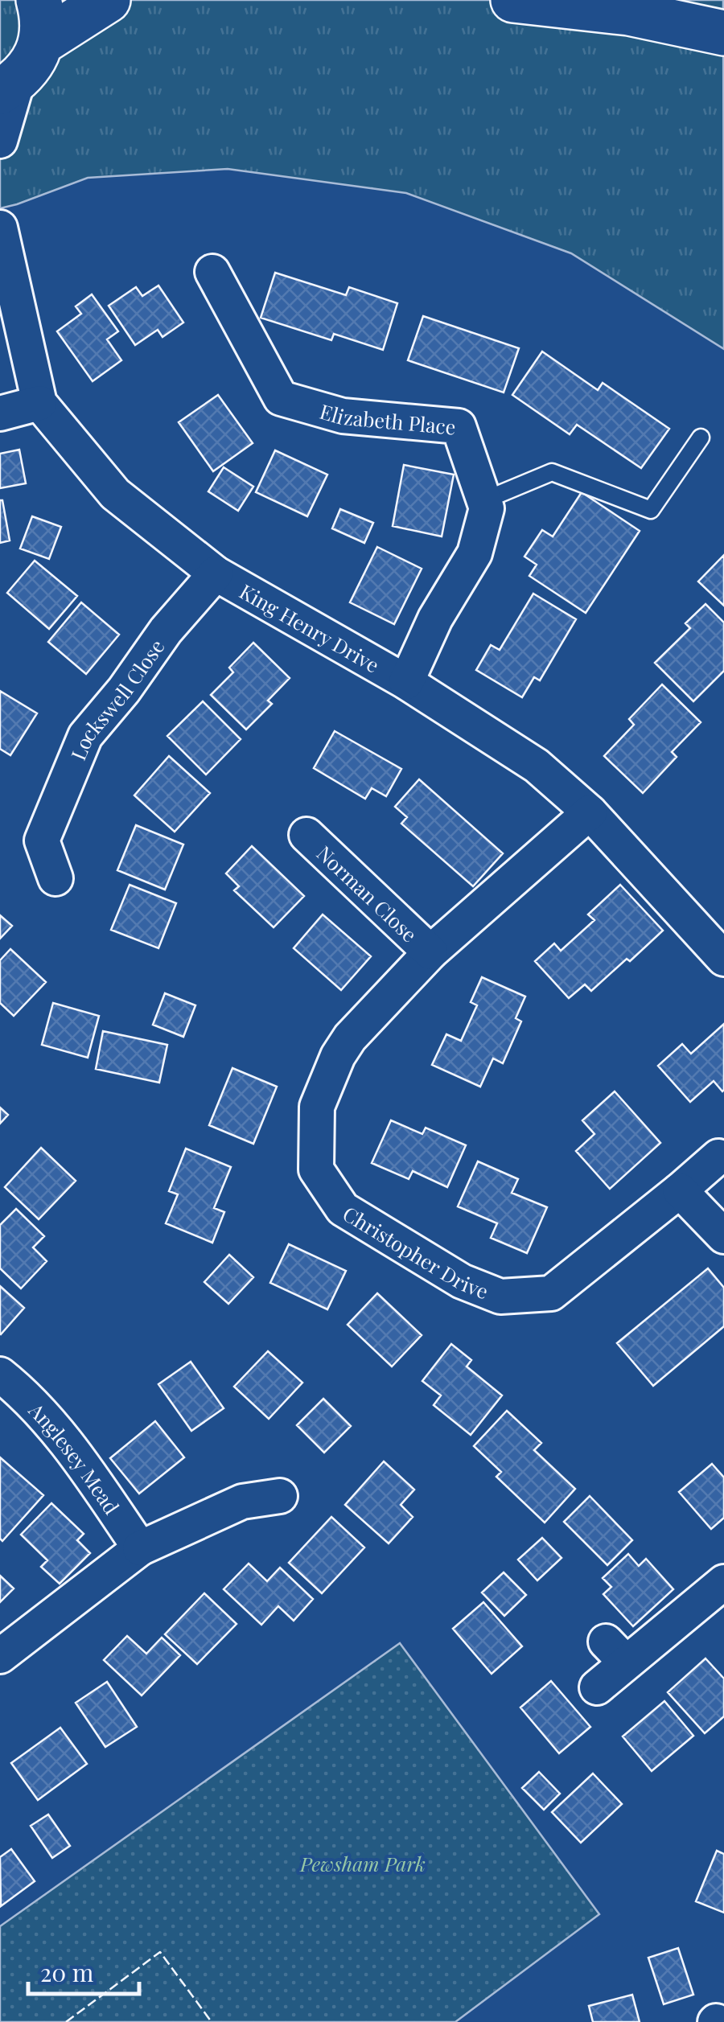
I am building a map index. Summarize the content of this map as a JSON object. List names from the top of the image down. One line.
{"streets":{"street":["Elizabeth Place","King Henry Drive","Lockswell Close","Norman Close","Christopher Drive","Anglesey Mead"]},"crossings":[["Elizabeth Place","King Henry Drive"],["King Henry Drive","Lockswell Close"],["King Henry Drive","Christopher Drive"],["Norman Close","Christopher Drive"]],"parks":["Pewsham Park"],"scale_bar":"20 m"}
